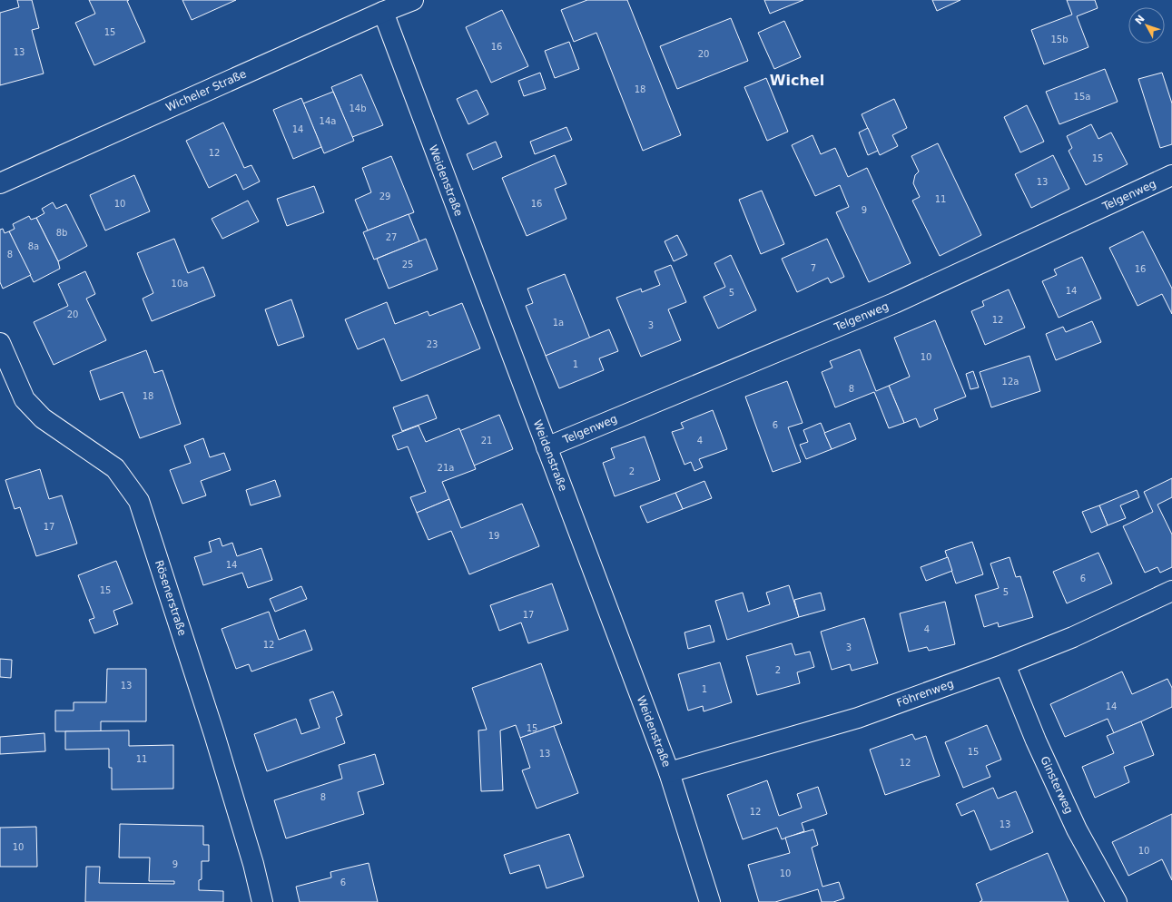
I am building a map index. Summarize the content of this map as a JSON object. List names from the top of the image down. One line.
{"streets":{"street":["Wicheler Straße","Weidenstraße","Telgenweg","Rösenerstraße","Föhrenweg","Ginsterweg"]},"crossings":[["Wicheler Straße","Weidenstraße"],["Weidenstraße","Telgenweg"],["Weidenstraße","Föhrenweg"],["Föhrenweg","Ginsterweg"]],"districts":["Wichel"],"house_numbers":["15","15b","16","13","20","18","15a","14b","14a","14","12","15","13","29","11","10","16","9","8b","27","8a","8","25","7","16","10a","14","5","20","12","1a","3","23","10","1","12a","8","18","6","21","4","21a","2","17","19","14","6","15","5","17","4","12","3","2","13","1","14","15","15","13","11","12","8","12","13","10","10","9","10","6"],"north":"top left"}
